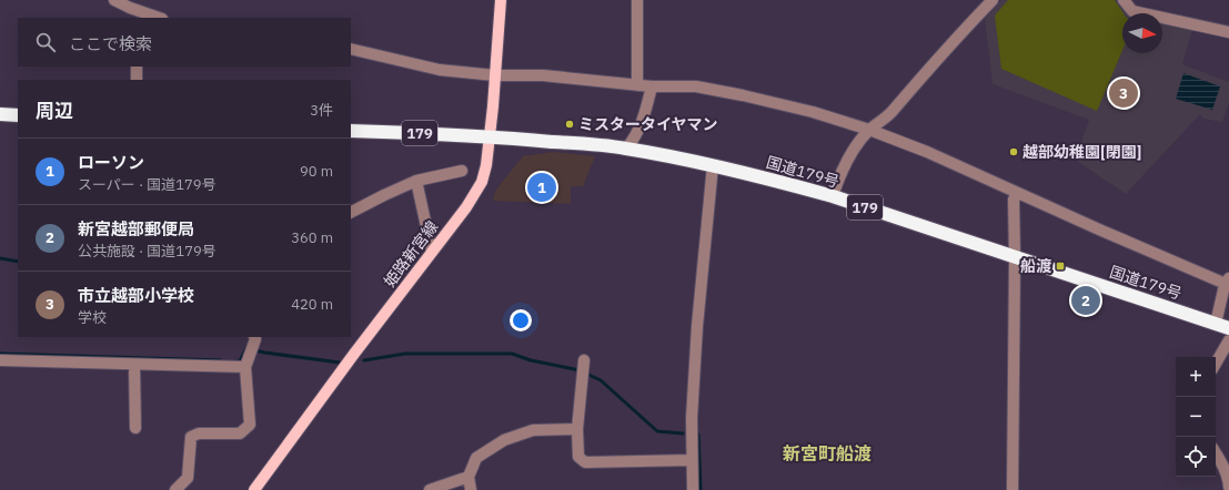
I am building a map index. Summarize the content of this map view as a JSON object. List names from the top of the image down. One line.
{"streets":{"highway":["179","国道179号"],"main road":["姫路新宮線"]},"crossings":[["国道179号","姫路新宮線"]],"districts":["新宮町船渡"],"places":{"other":["ミスタータイヤマン","越部幼稚園[閉園]"],"transit":["船渡"]},"north":"right","page":{"search":"ここで検索","pins":["3","1","2"],"heading":["周辺","3件"],"list":[{"mark":"1","name":"ローソン","note":"スーパー · 国道179号","value":"90 m"},{"mark":"2","name":"新宮越部郵便局","note":"公共施設 · 国道179号","value":"360 m"},{"mark":"3","name":"市立越部小学校","note":"学校","value":"420 m"}],"map_buttons":["+","−"]}}
